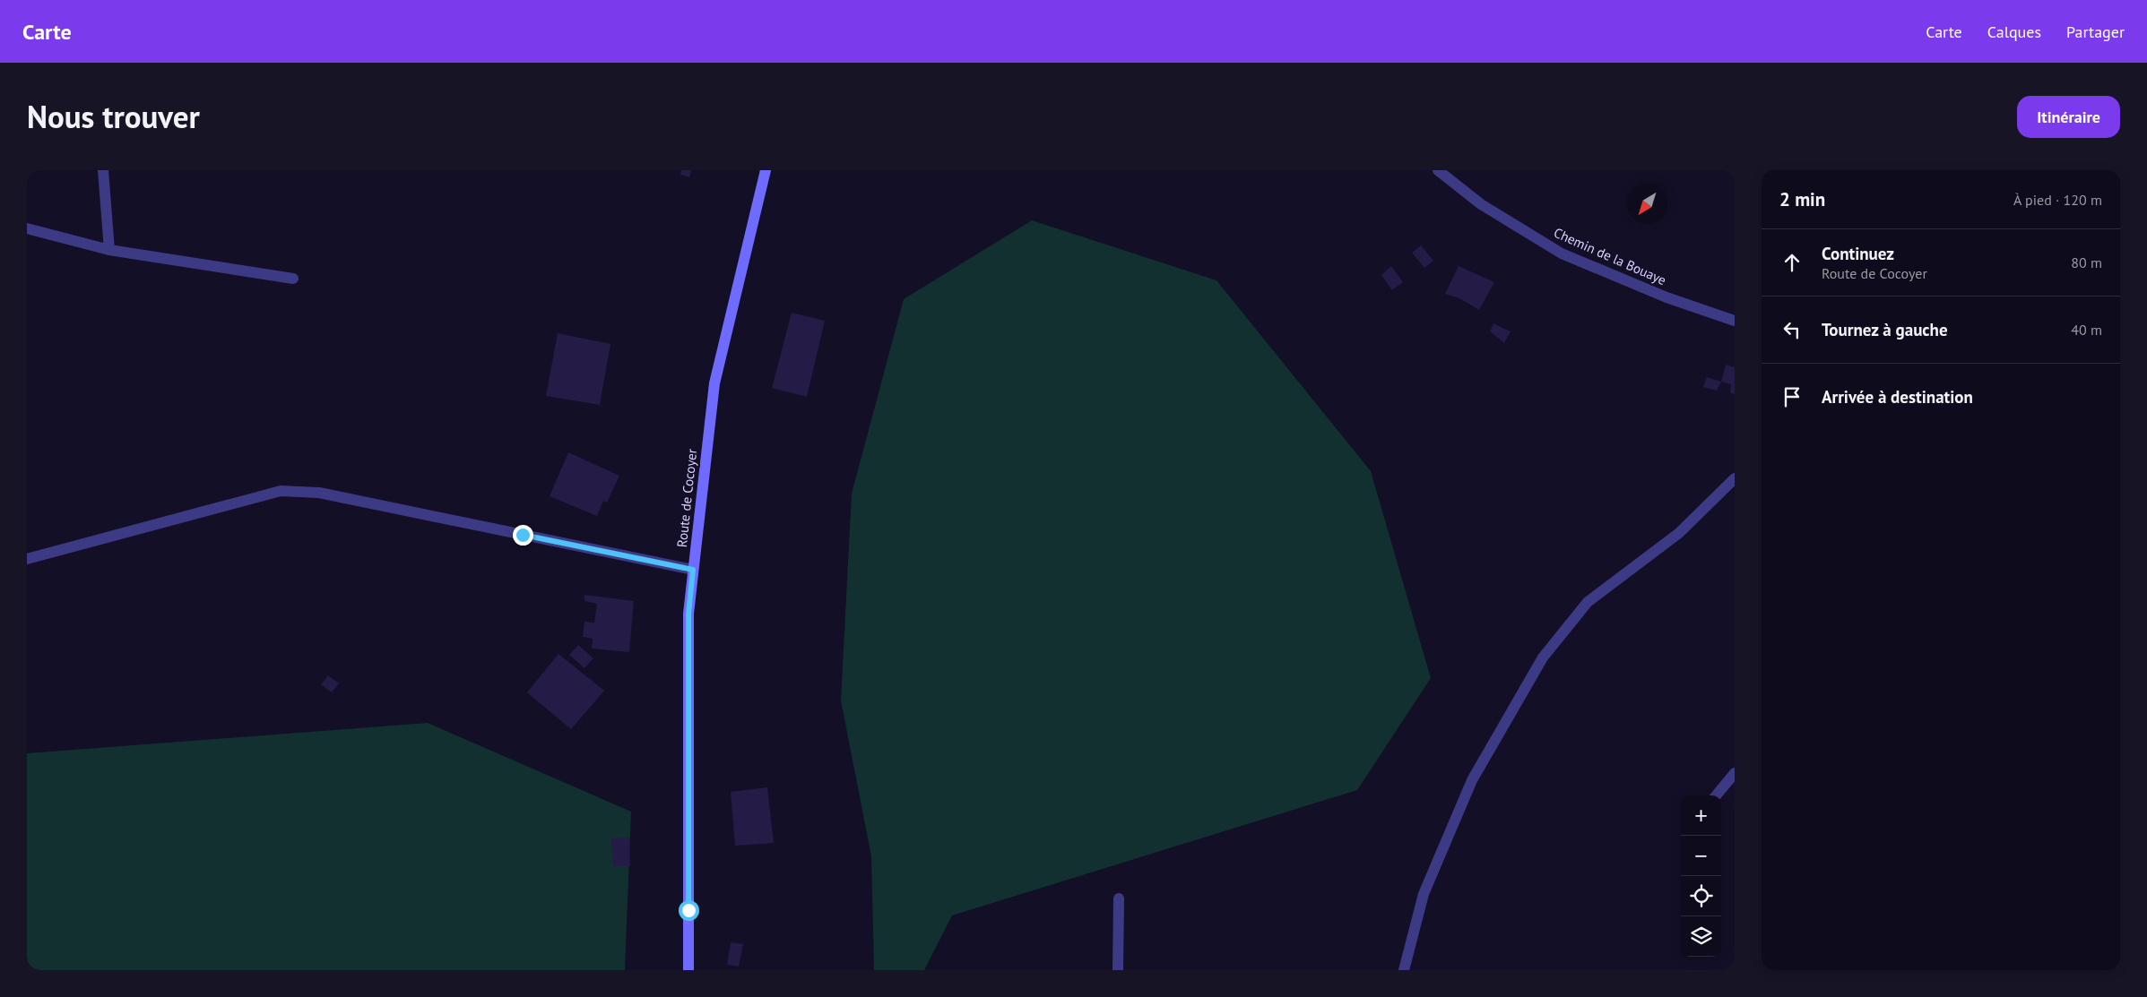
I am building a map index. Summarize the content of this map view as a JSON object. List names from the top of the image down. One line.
{"streets":{"main road":["Route de Cocoyer"],"street":["Chemin de la Bouaye"]},"north":"bottom left","page":{"header":"Carte","nav":["Carte","Calques","Partager"],"title":"Nous trouver","buttons":"Itinéraire","heading":["2 min","À pied · 120 m"],"list":[["Continuez","Route de Cocoyer","80 m"],["Tournez à gauche","40 m"],"Arrivée à destination"],"map_buttons":["+","−"]}}
